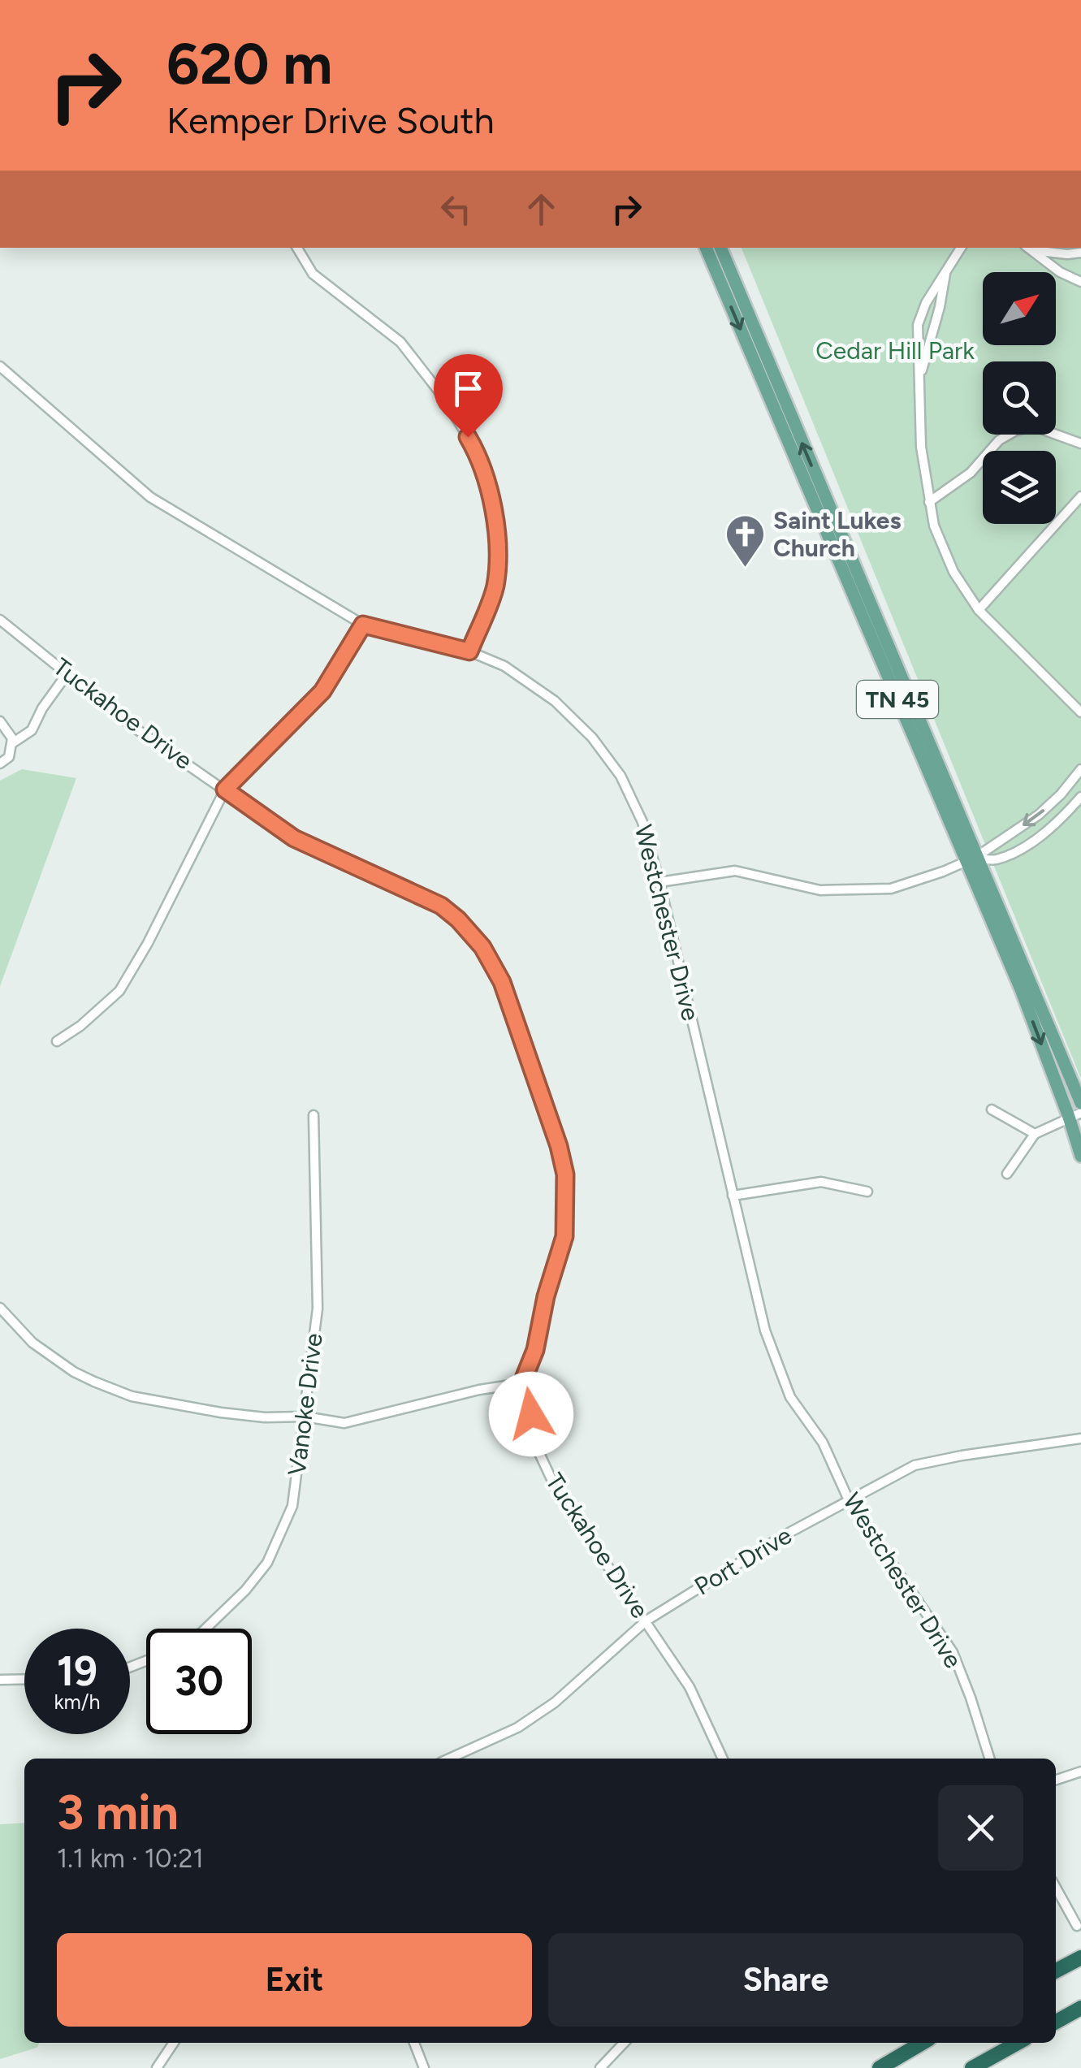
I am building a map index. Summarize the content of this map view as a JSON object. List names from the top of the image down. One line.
{"streets":{"main road":["TN 45"],"street":["Tuckahoe Drive","Westchester Drive","Vanoke Drive","Port Drive"]},"crossings":[["Tuckahoe Drive","Port Drive"],["Westchester Drive","Port Drive"]],"parks":["Cedar Hill Park"],"places":{"church":["Saint Lukes Church"]},"north":"top right","page":{"turn":["620 m","Kemper Drive South"],"speed":"19 km/h","limit":"30","heading":["3 min","1.1 km · 10:21"],"buttons":["Exit","Share"]}}
